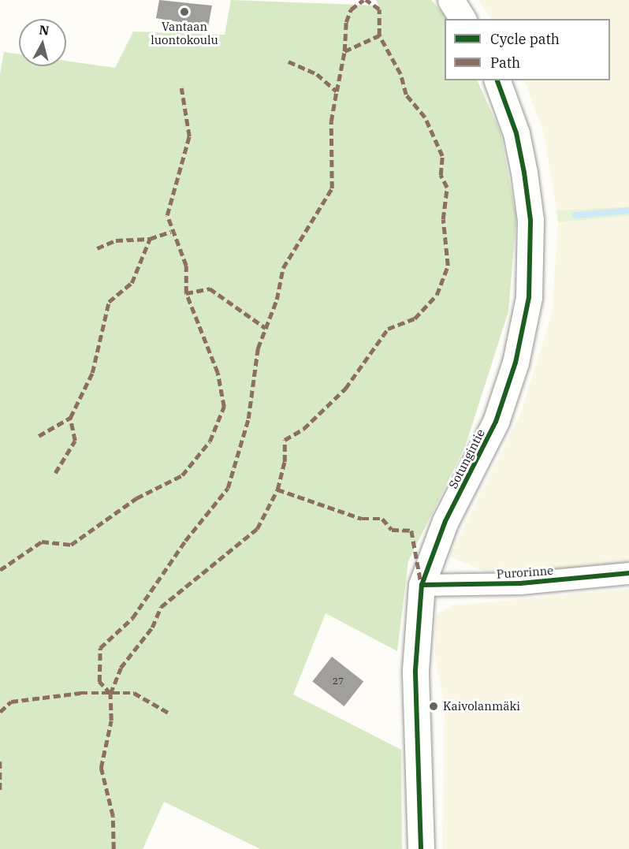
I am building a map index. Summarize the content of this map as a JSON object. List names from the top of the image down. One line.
{"streets":{"street":["Sotungintie","Purorinne"]},"crossings":[["Sotungintie","Purorinne"]],"places":["Vantaan luontokoulu","Kaivolanmäki"],"house_numbers":["27"],"legend":["Cycle path","Path"],"north":"top"}
